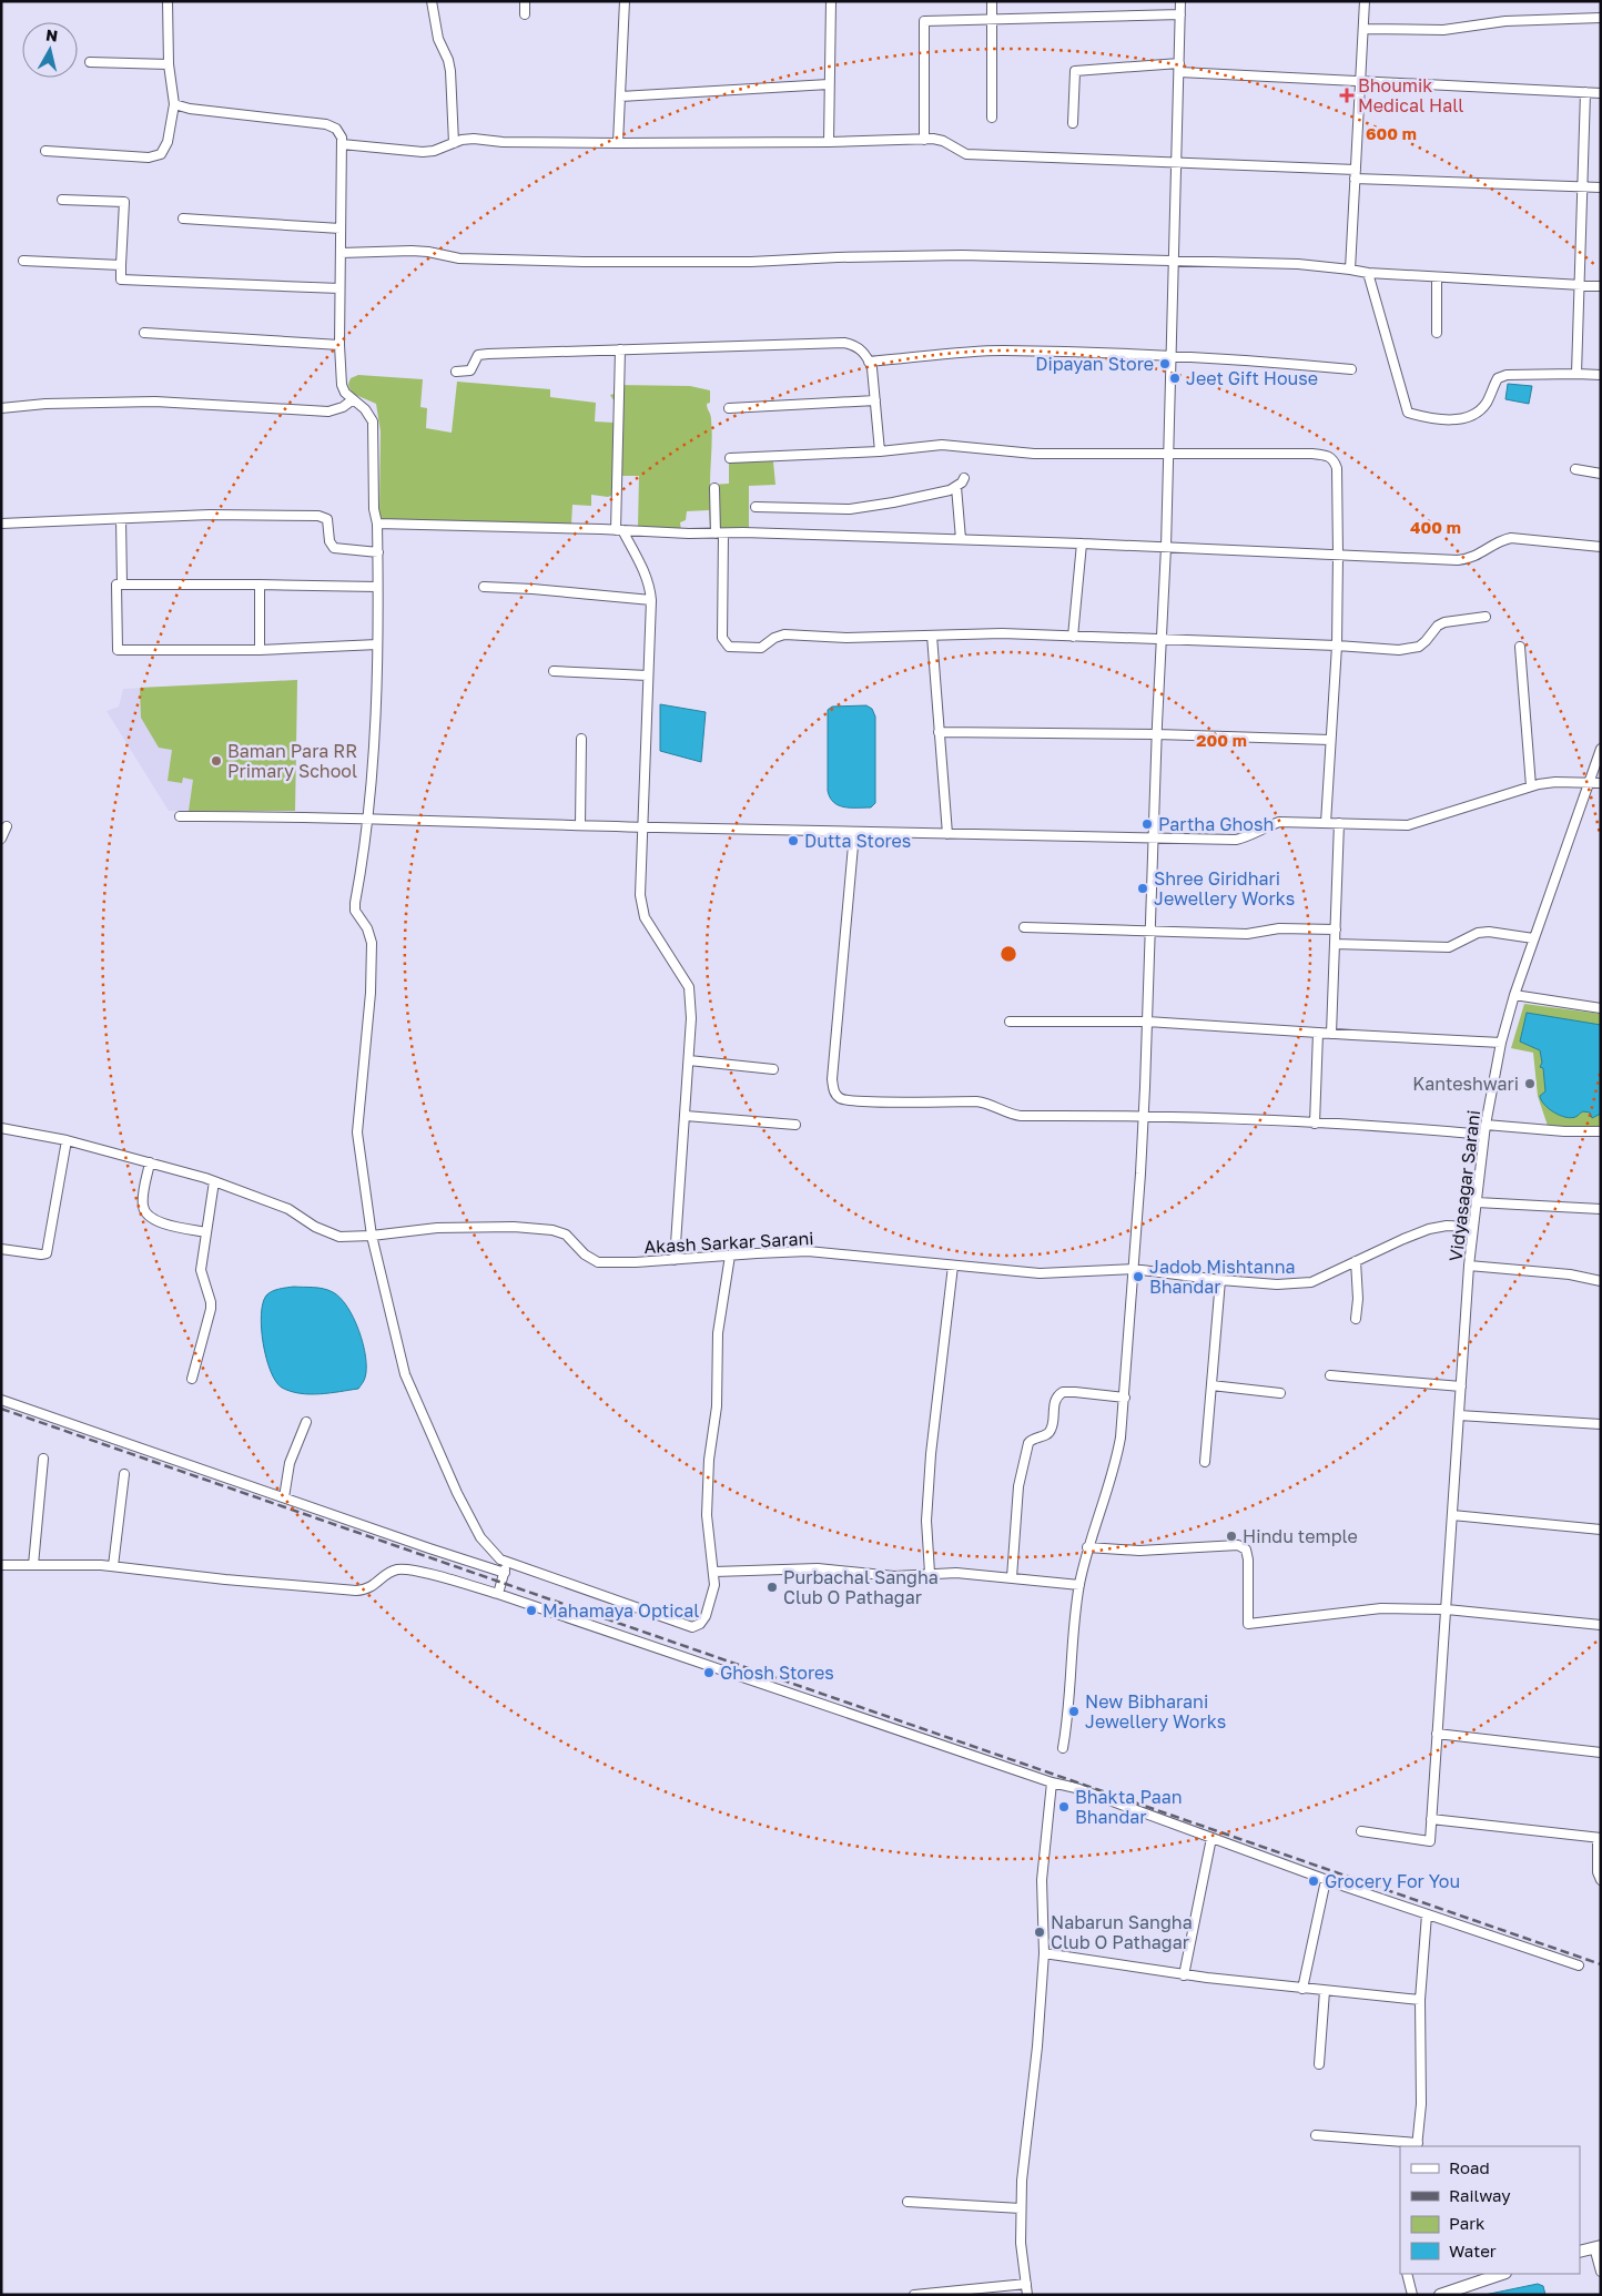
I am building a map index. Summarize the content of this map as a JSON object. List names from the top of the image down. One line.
{"streets":{"street":["Vidyasagar Sarani","Akash Sarkar Sarani"]},"crossings":[["Vidyasagar Sarani","Akash Sarkar Sarani"]],"places":{"health":["Bhoumik Medical Hall"],"other":["Dipayan Store","Jeet Gift House","Baman Para RR Primary School","Partha Ghosh","Dutta Stores","Shree Giridhari Jewellery Works","Kanteshwari","Jadob Mishtanna Bhandar","Hindu temple","Purbachal Sangha Club O Pathagar","Mahamaya Optical","Ghosh Stores","New Bibharani Jewellery Works","Bhakta Paan Bhandar","Grocery For You","Nabarun Sangha Club O Pathagar"]},"legend":["Road","Railway","Park","Water"],"north":"top","rings":["600 m","400 m","200 m"]}
